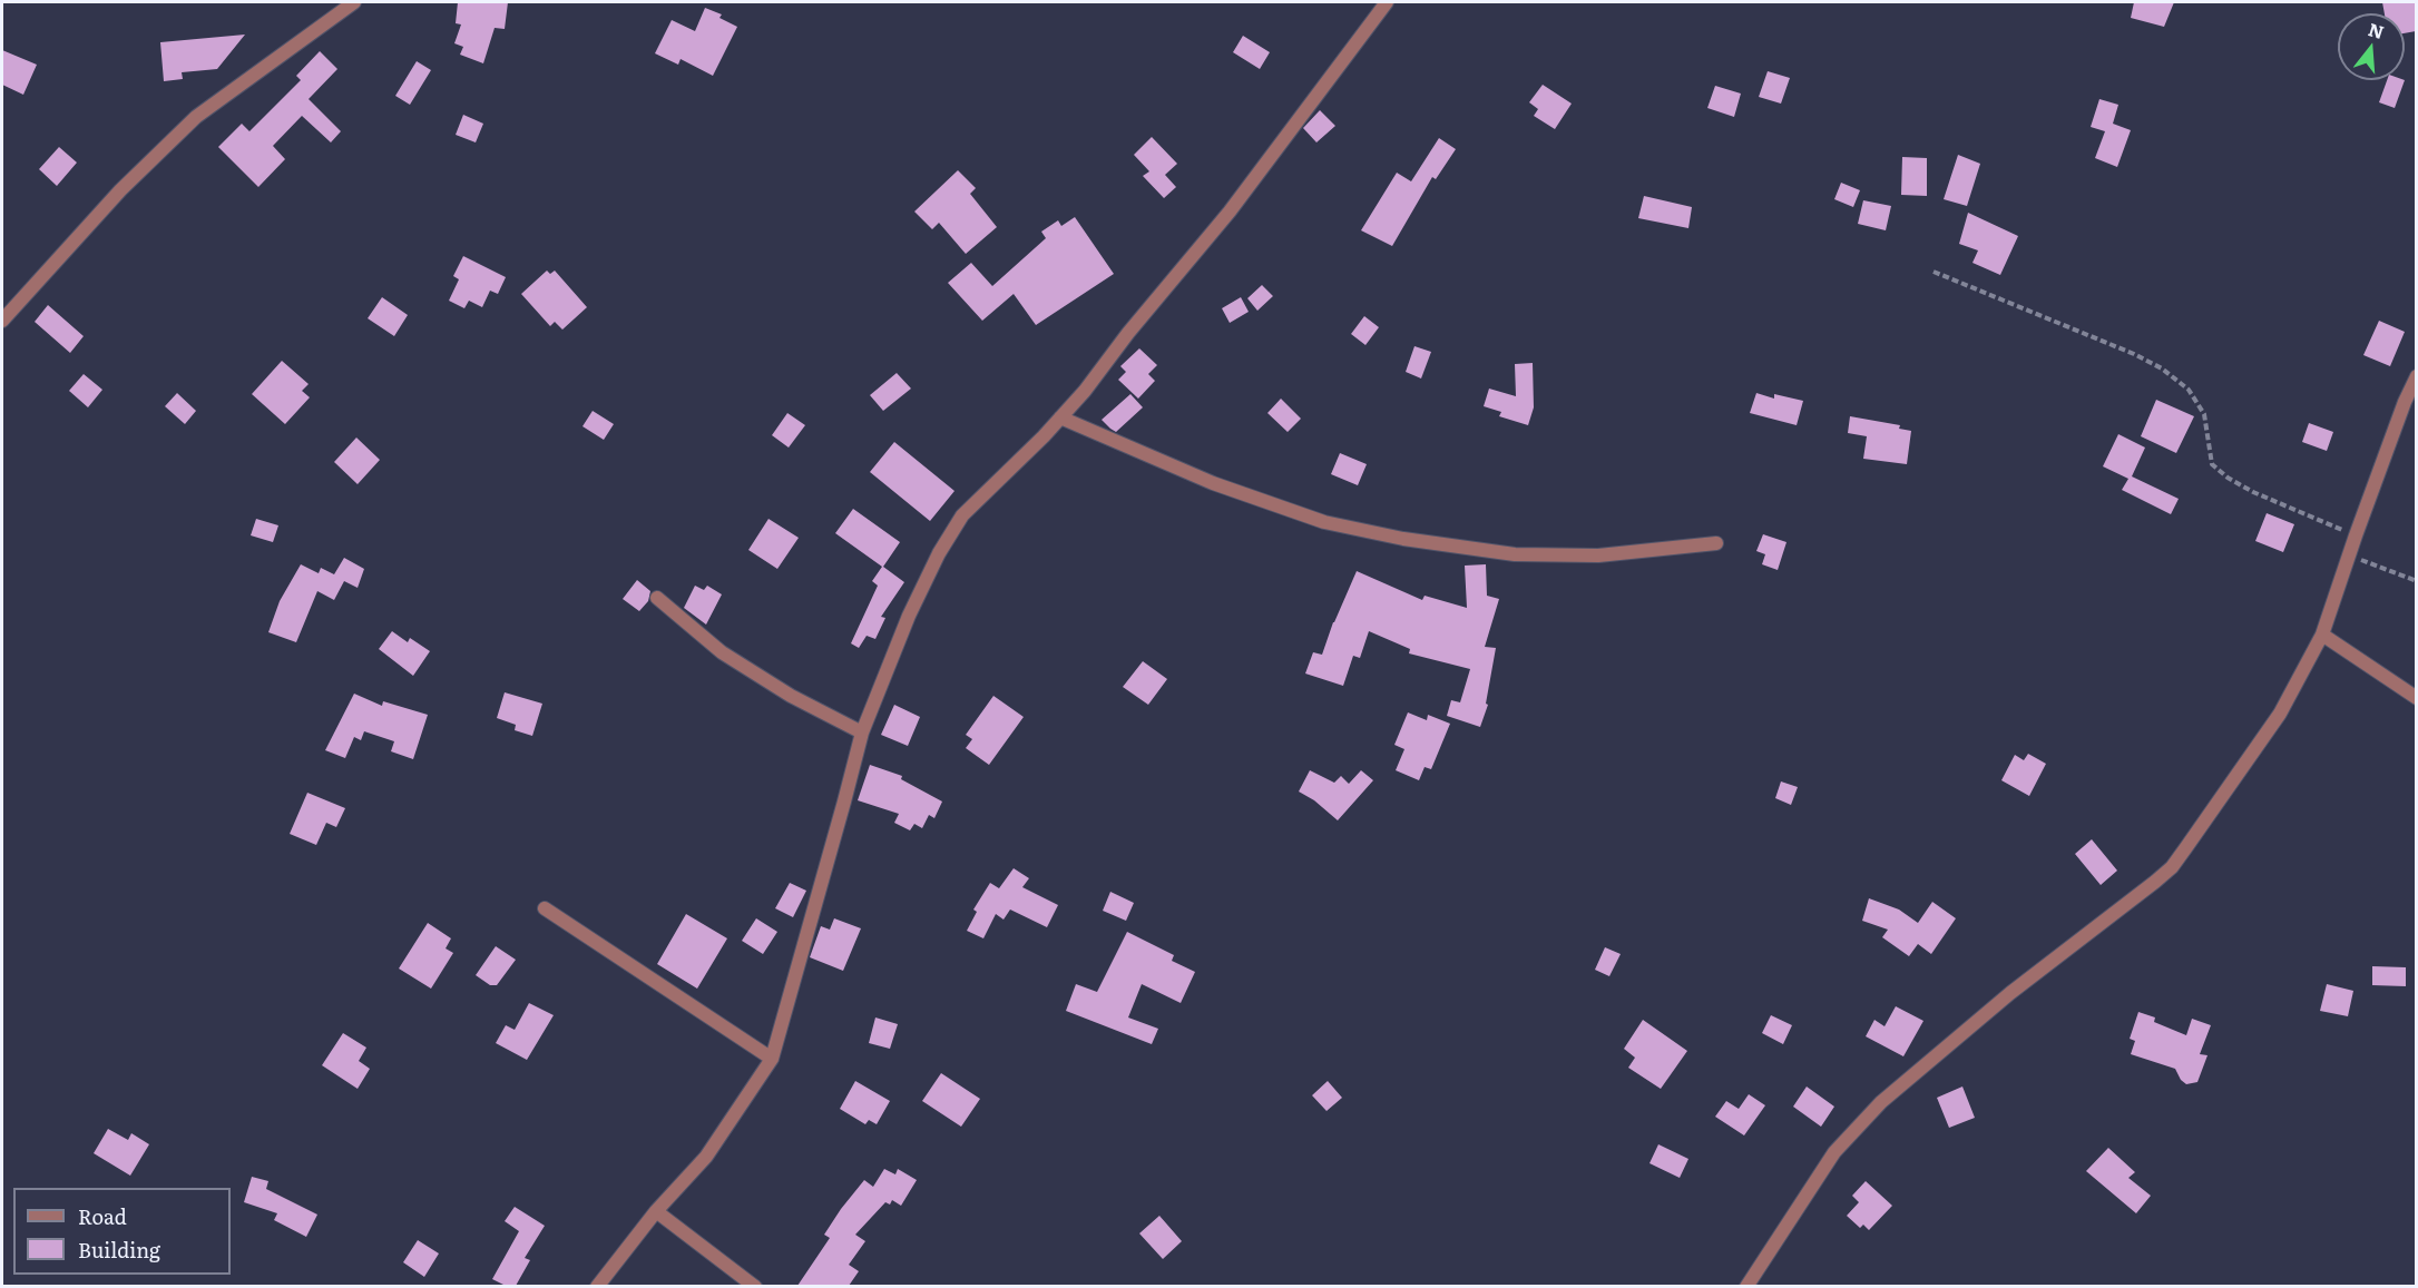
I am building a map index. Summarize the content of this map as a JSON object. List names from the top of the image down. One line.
{"legend":["Road","Building"],"north":"top"}
